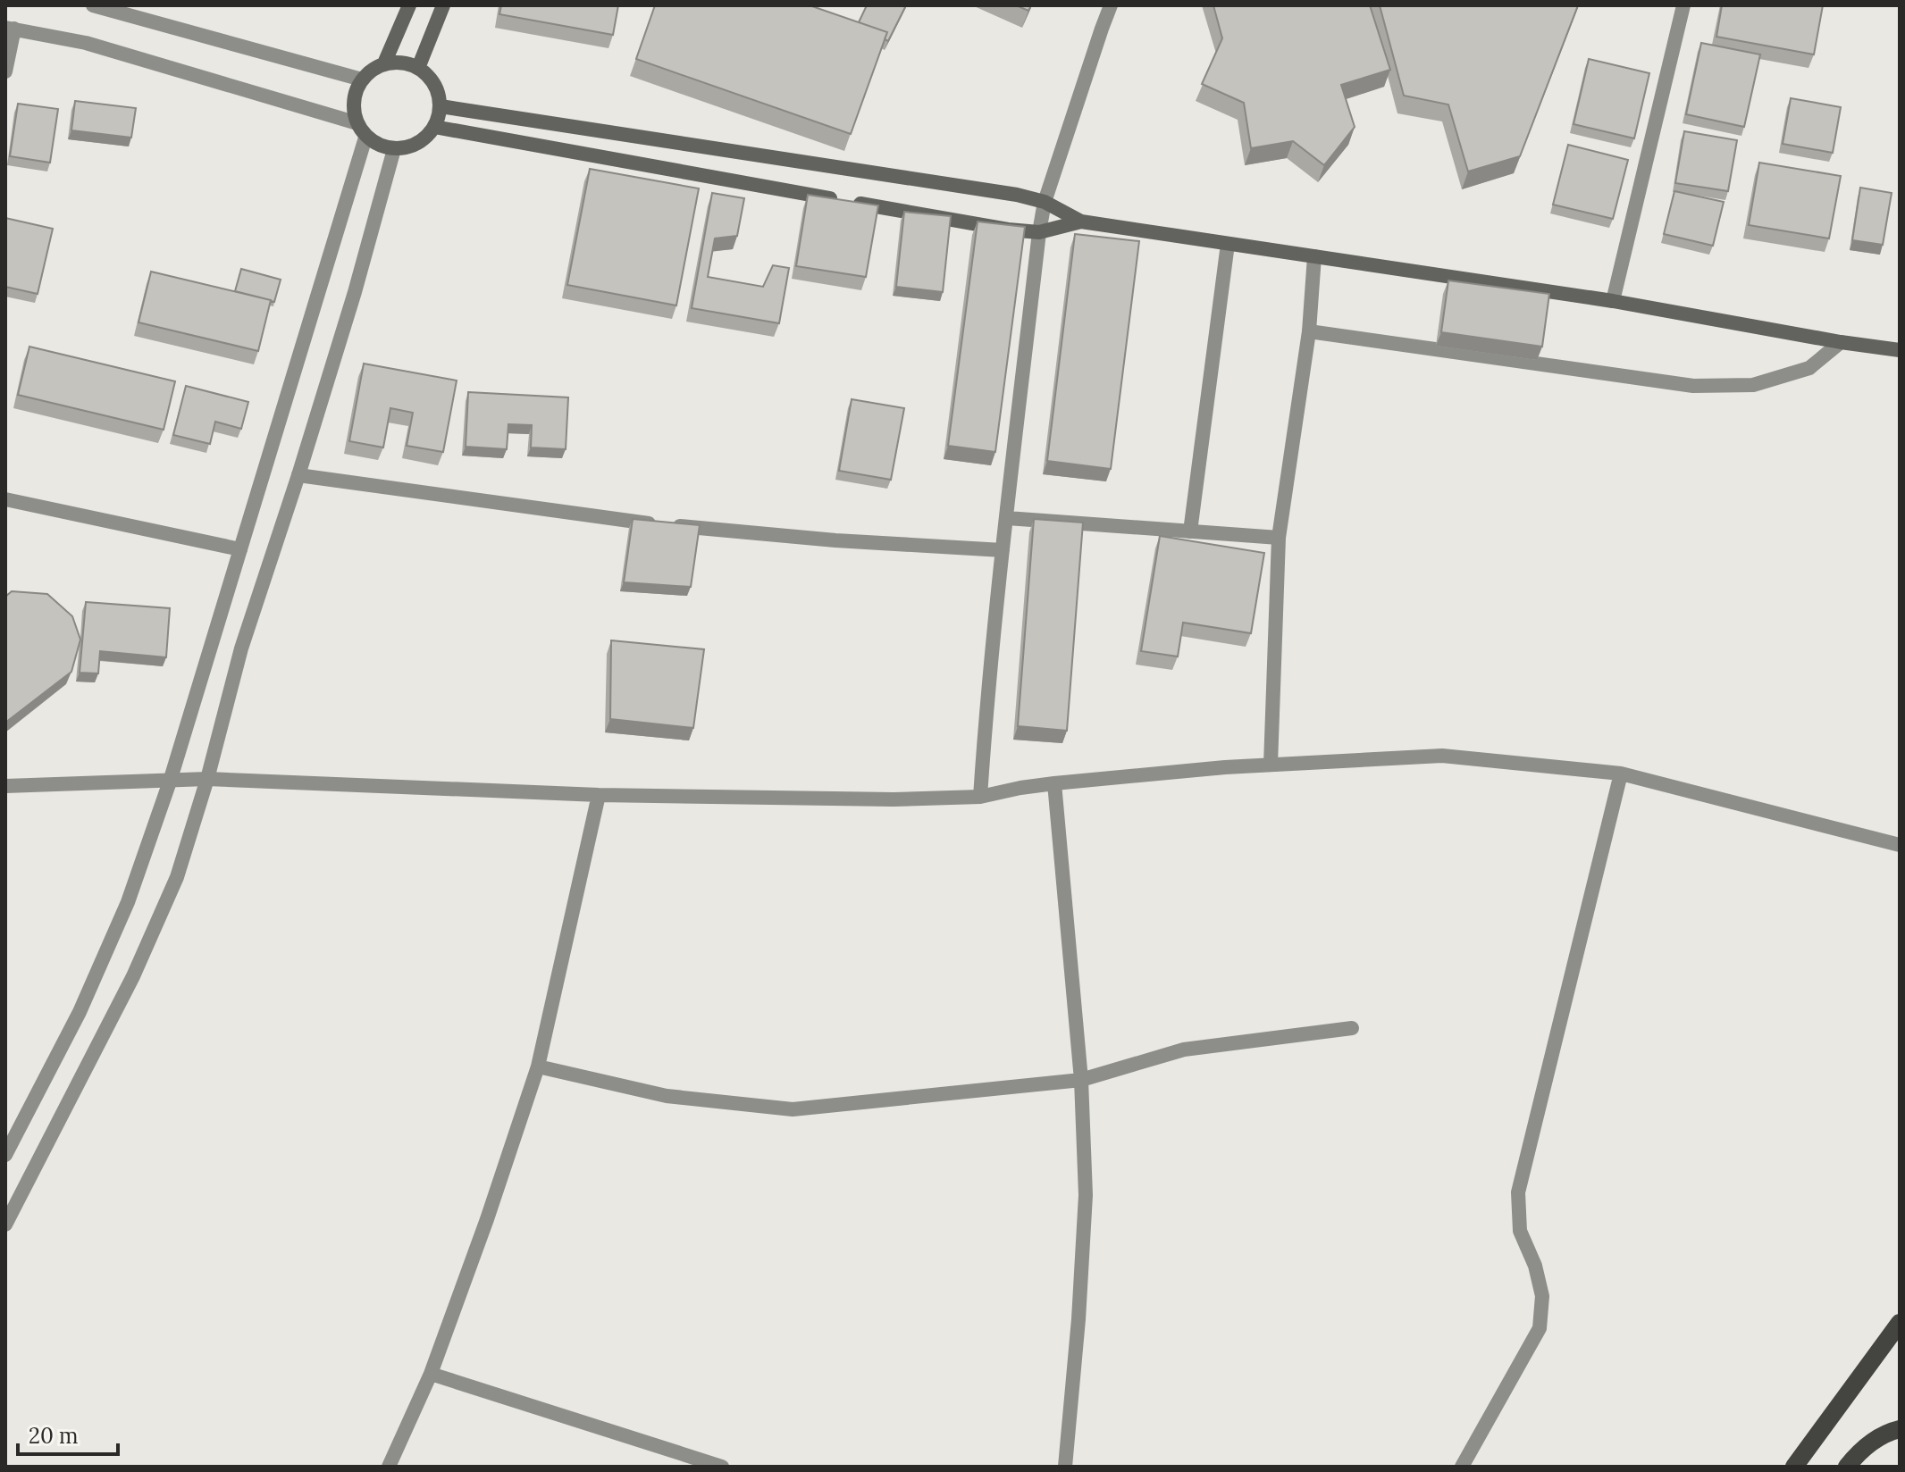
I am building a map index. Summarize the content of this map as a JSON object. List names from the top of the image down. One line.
{"scale_bar":"20 m"}
